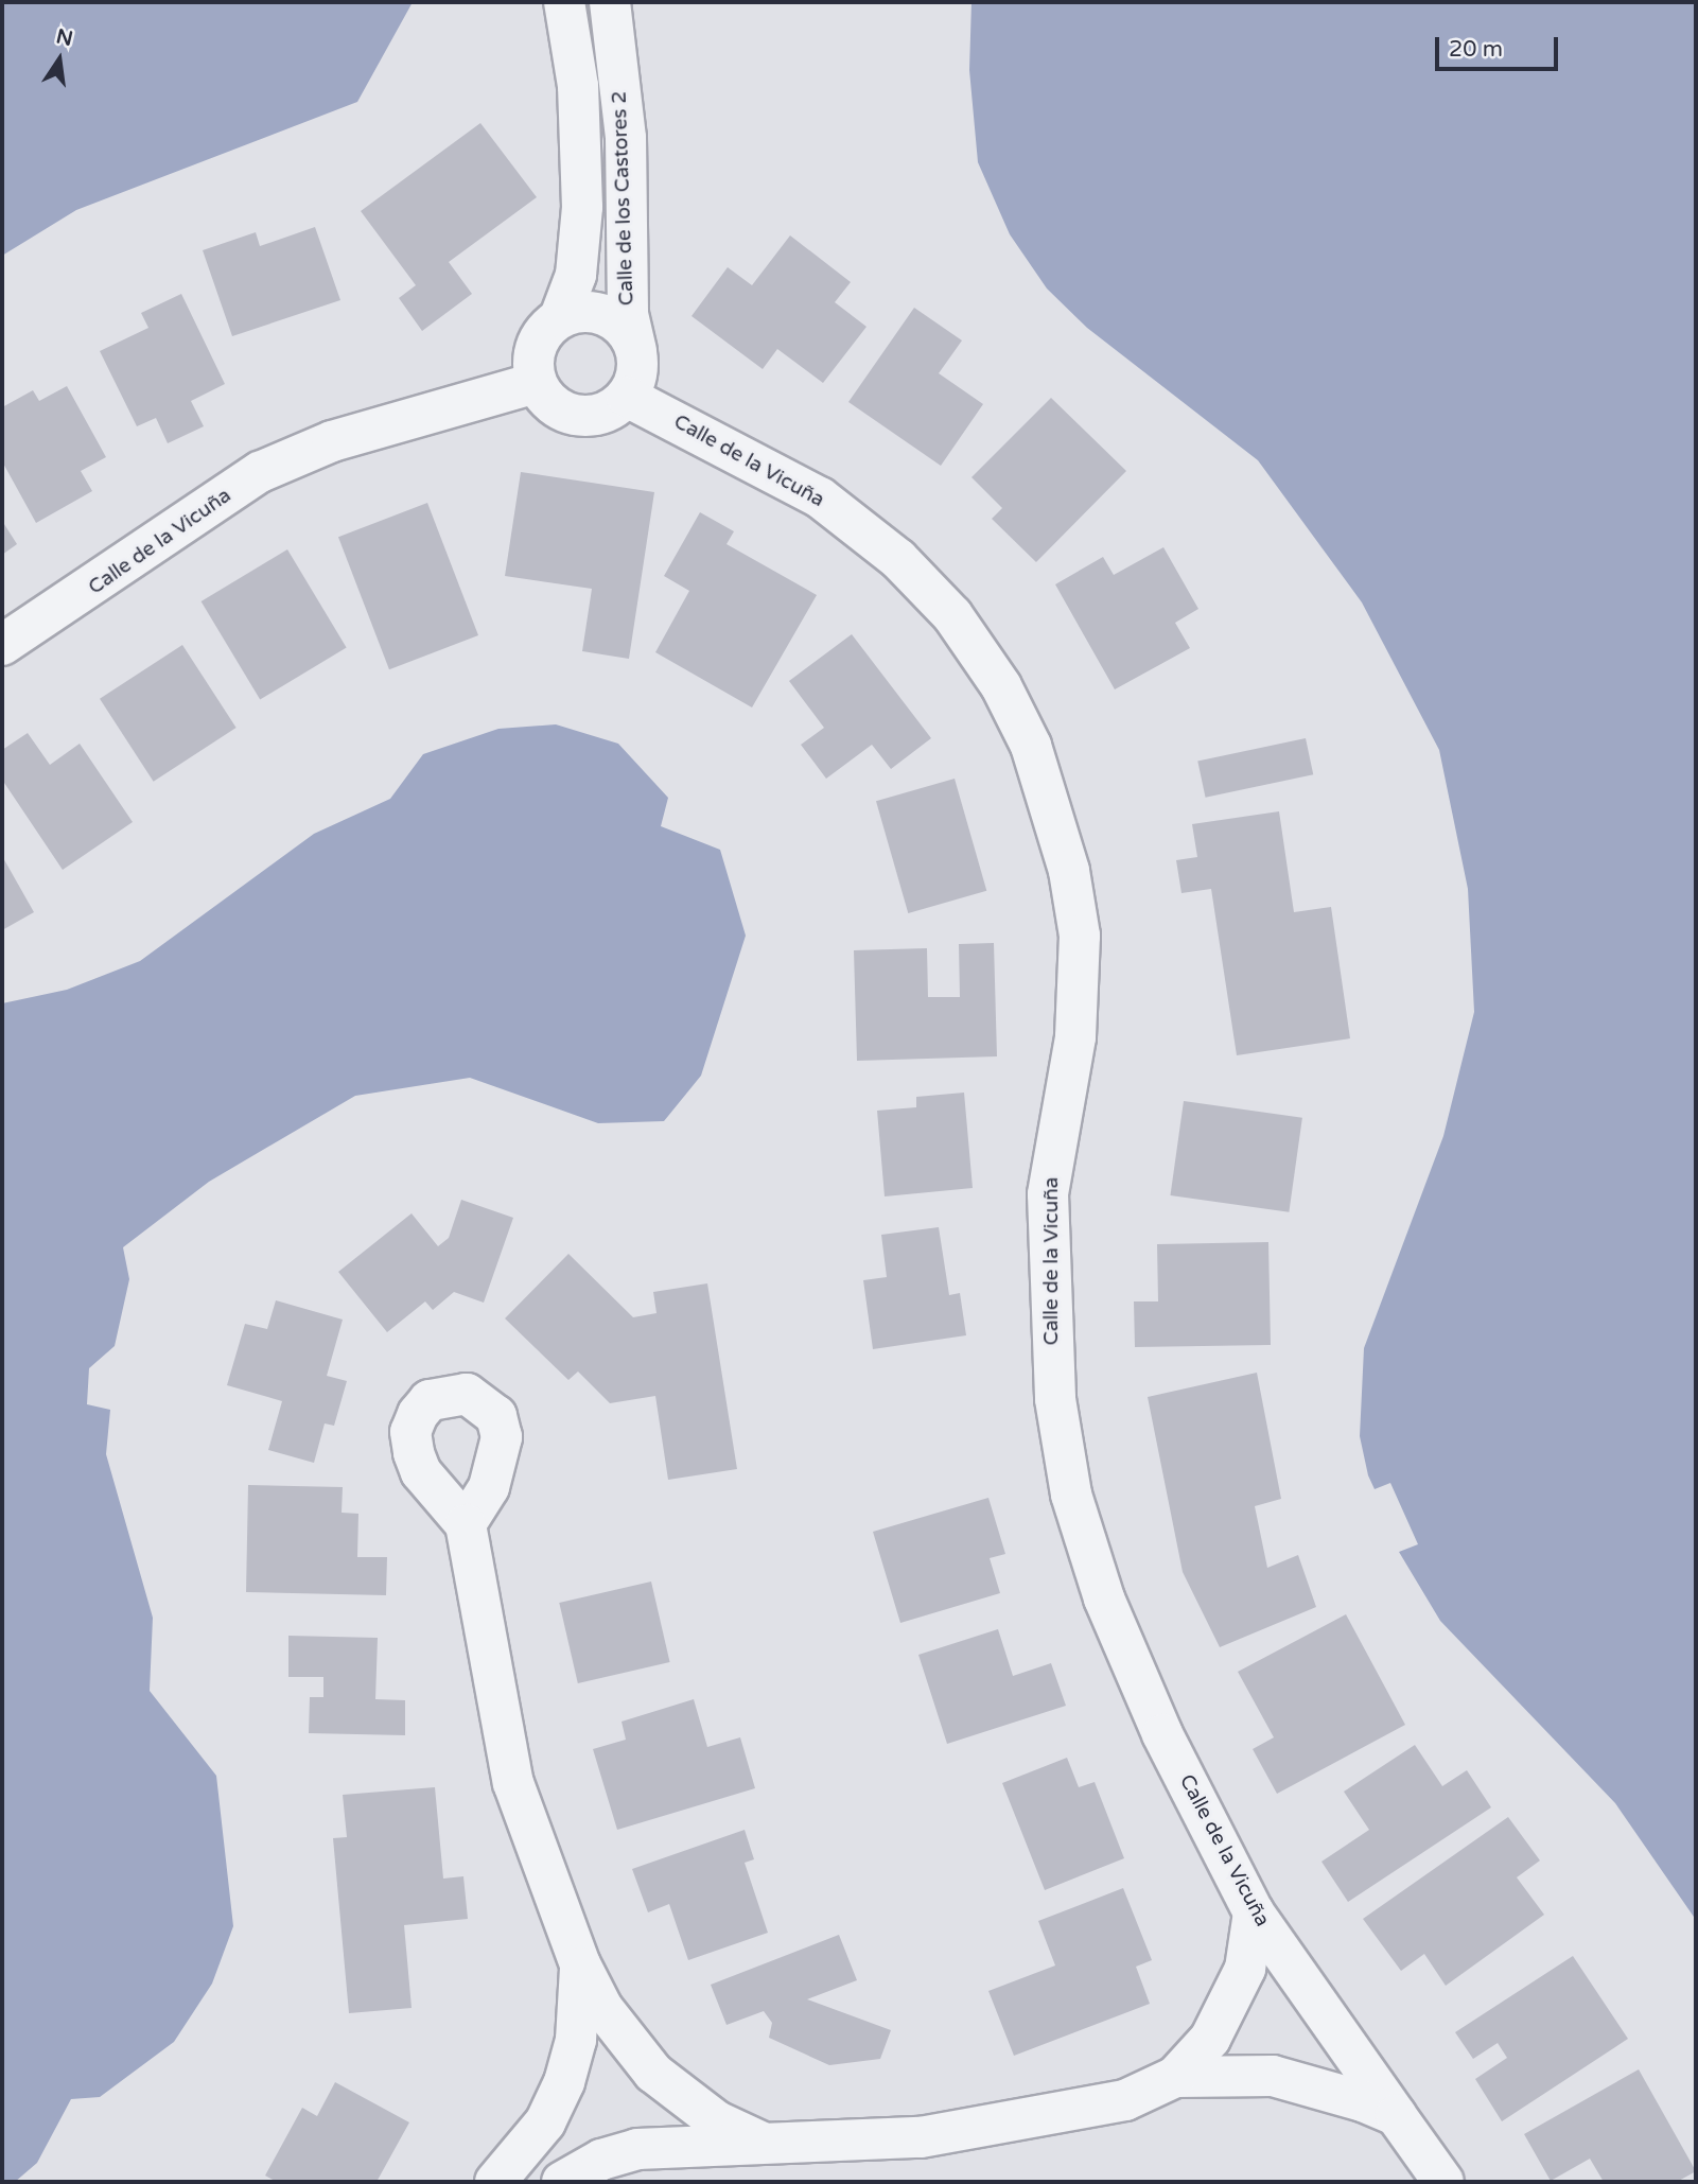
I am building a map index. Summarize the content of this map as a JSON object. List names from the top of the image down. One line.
{"streets":{"street":["Calle de los Castores 2","Calle de la Vicuña"]},"crossings":[["Calle de los Castores 2","Calle de la Vicuña"]],"scale_bar":"20 m","north":"top"}
